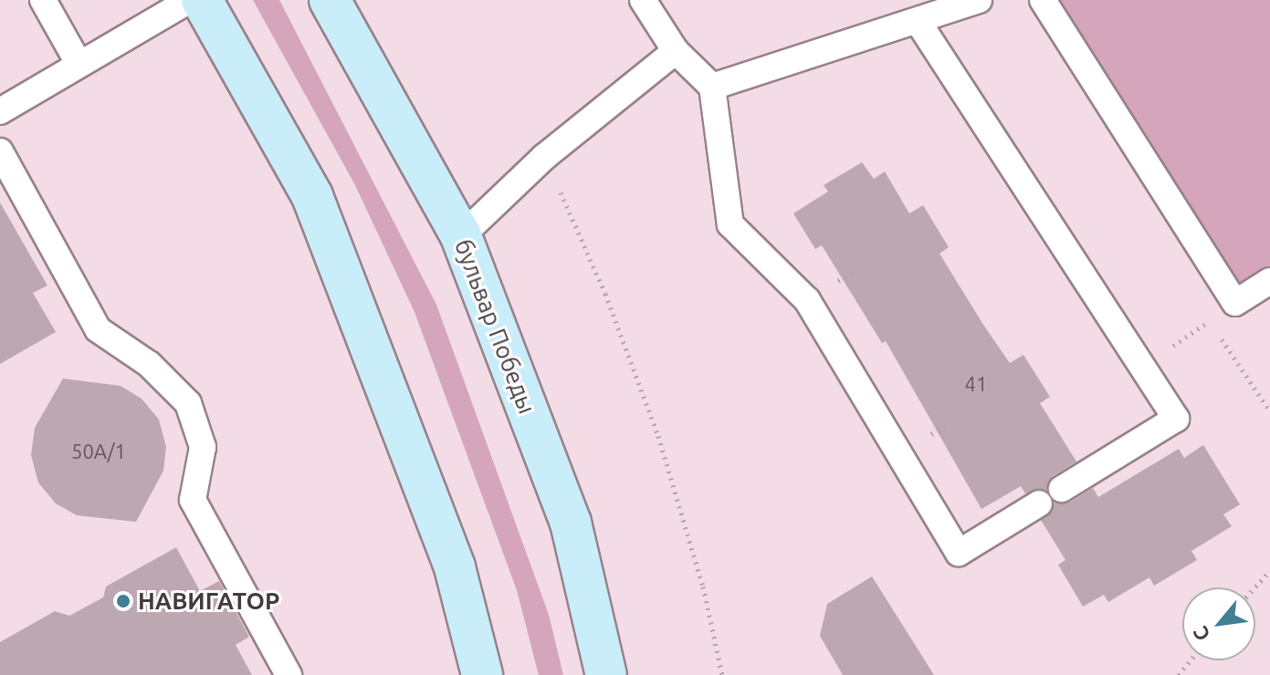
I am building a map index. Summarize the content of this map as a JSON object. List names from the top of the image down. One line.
{"streets":{"main road":["бульвар Победы"]},"places":["НАВИГАТОР"],"house_numbers":["41","50А/1"],"north":"bottom left"}
